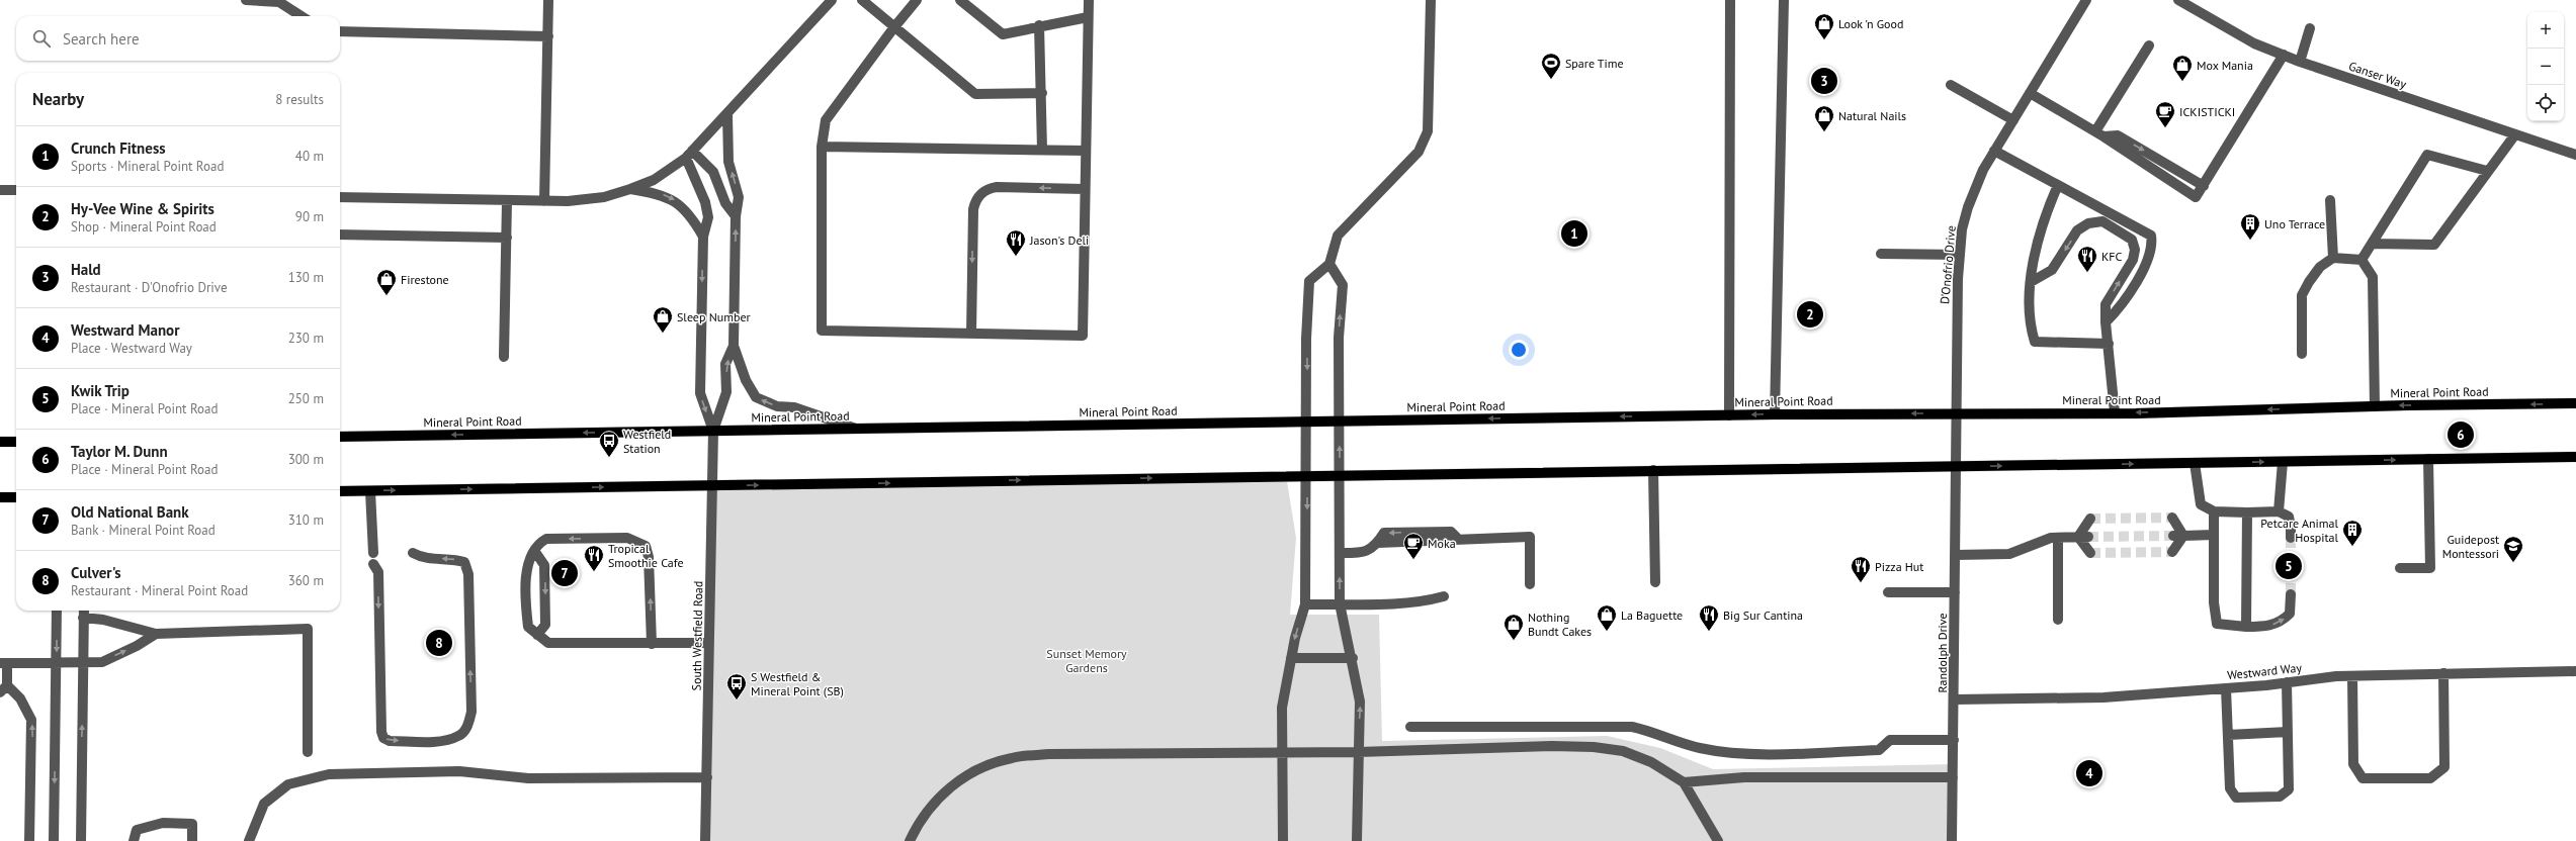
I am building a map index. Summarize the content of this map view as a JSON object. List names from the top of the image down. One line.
{"streets":{"main road":["Mineral Point Road"],"street":["Ganser Way","D'Onofrio Drive","South Westfield Road","Randolph Drive","Westward Way"]},"crossings":[["D'Onofrio Drive","Mineral Point Road"],["D'Onofrio Drive","Randolph Drive"],["Mineral Point Road","South Westfield Road"],["Randolph Drive","Westward Way"]],"parks":["Sunset Memory Gardens"],"places":{"shop":["Look 'n Good","Mox Mania","Natural Nails","Firestone","Sleep Number","La Baguette","Nothing Bundt Cakes"],"sports":["Spare Time"],"cafe":["ICKISTICKI","Moka"],"building":["Uno Terrace","Petcare Animal Hospital"],"restaurant":["Jason's Deli","KFC","Tropical Smoothie Cafe","Pizza Hut","Big Sur Cantina"],"bus stop":["Westfield Station","S Westfield & Mineral Point (SB)"],"school or university":["Guidepost Montessori"]},"page":{"map_buttons":["+","−"],"search":"Search here","pins":["3","1","2","6","5","7","8","4"],"heading":["Nearby","8 results"],"list":[{"mark":"1","name":"Crunch Fitness","note":"Sports · Mineral Point Road","value":"40 m"},{"mark":"2","name":"Hy-Vee Wine & Spirits","note":"Shop · Mineral Point Road","value":"90 m"},{"mark":"3","name":"Hald","note":"Restaurant · D'Onofrio Drive","value":"130 m"},{"mark":"4","name":"Westward Manor","note":"Place · Westward Way","value":"230 m"},{"mark":"5","name":"Kwik Trip","note":"Place · Mineral Point Road","value":"250 m"},{"mark":"6","name":"Taylor M. Dunn","note":"Place · Mineral Point Road","value":"300 m"},{"mark":"7","name":"Old National Bank","note":"Bank · Mineral Point Road","value":"310 m"},{"mark":"8","name":"Culver's","note":"Restaurant · Mineral Point Road","value":"360 m"}]}}
